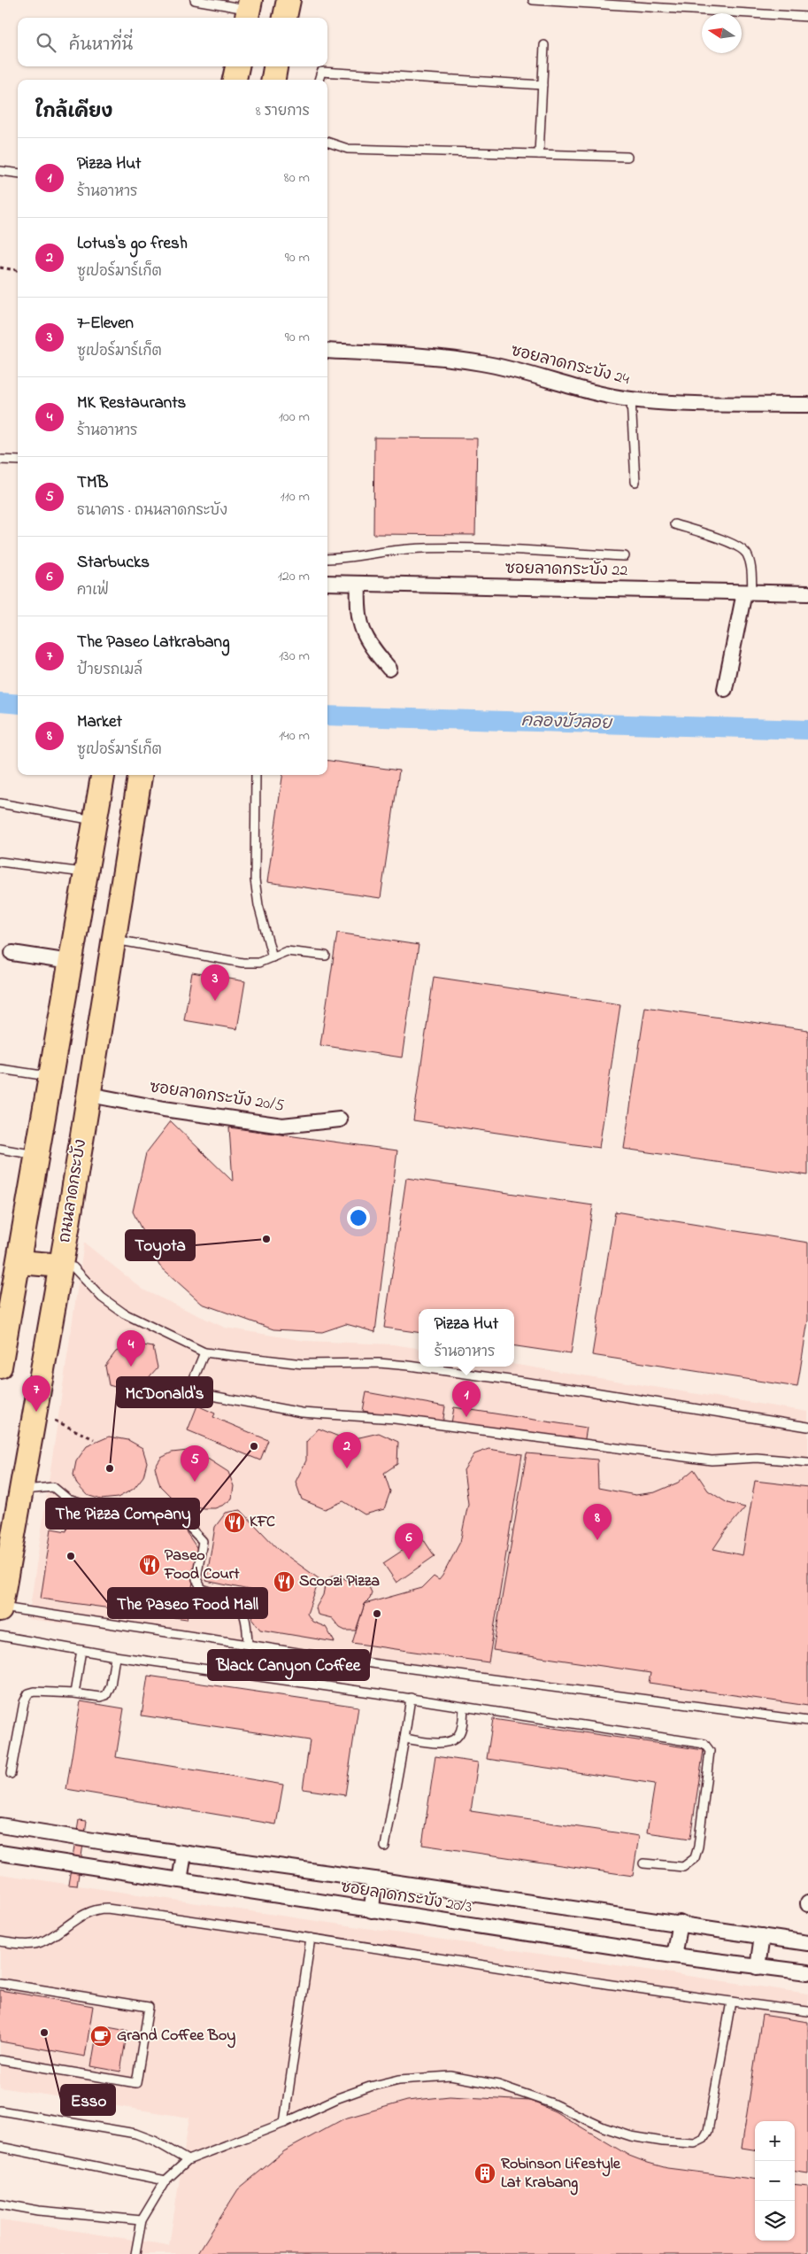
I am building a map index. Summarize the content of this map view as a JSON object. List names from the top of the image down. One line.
{"streets":{"main road":["ถนนลาดกระบัง"],"street":["ซอยลาดกระบัง 24","ซอยลาดกระบัง 22","ซอยลาดกระบัง 20/5","ซอยลาดกระบัง 20/3"]},"crossings":[["ซอยลาดกระบัง 20/5","ถนนลาดกระบัง"]],"water":["คลองบัวลอย"],"places":{"other":["Toyota","The Pizza Company","McDonald's","The Paseo Food Mall","Black Canyon Coffee","Esso"],"restaurant":["KFC","Paseo Food Court","Scoozi Pizza"],"cafe":["Grand Coffee Boy"],"building":["Robinson Lifestyle Lat Krabang"]},"north":"left","page":{"search":"ค้นหาที่นี่","heading":["ใกล้เคียง","8 รายการ"],"list":[{"mark":"1","name":"Pizza Hut","note":"ร้านอาหาร","value":"80 m"},{"mark":"2","name":"Lotus's go fresh","note":"ซูเปอร์มาร์เก็ต","value":"90 m"},{"mark":"3","name":"7-Eleven","note":"ซูเปอร์มาร์เก็ต","value":"90 m"},{"mark":"4","name":"MK Restaurants","note":"ร้านอาหาร","value":"100 m"},{"mark":"5","name":"TMB","note":"ธนาคาร · ถนนลาดกระบัง","value":"110 m"},{"mark":"6","name":"Starbucks","note":"คาเฟ่","value":"120 m"},{"mark":"7","name":"The Paseo Latkrabang","note":"ป้ายรถเมล์","value":"130 m"},{"mark":"8","name":"Market","note":"ซูเปอร์มาร์เก็ต","value":"140 m"}],"pins":["3","4","7","1","2","5","8","6"],"popup":["Pizza Hut","ร้านอาหาร"],"map_buttons":["+","−"]}}
